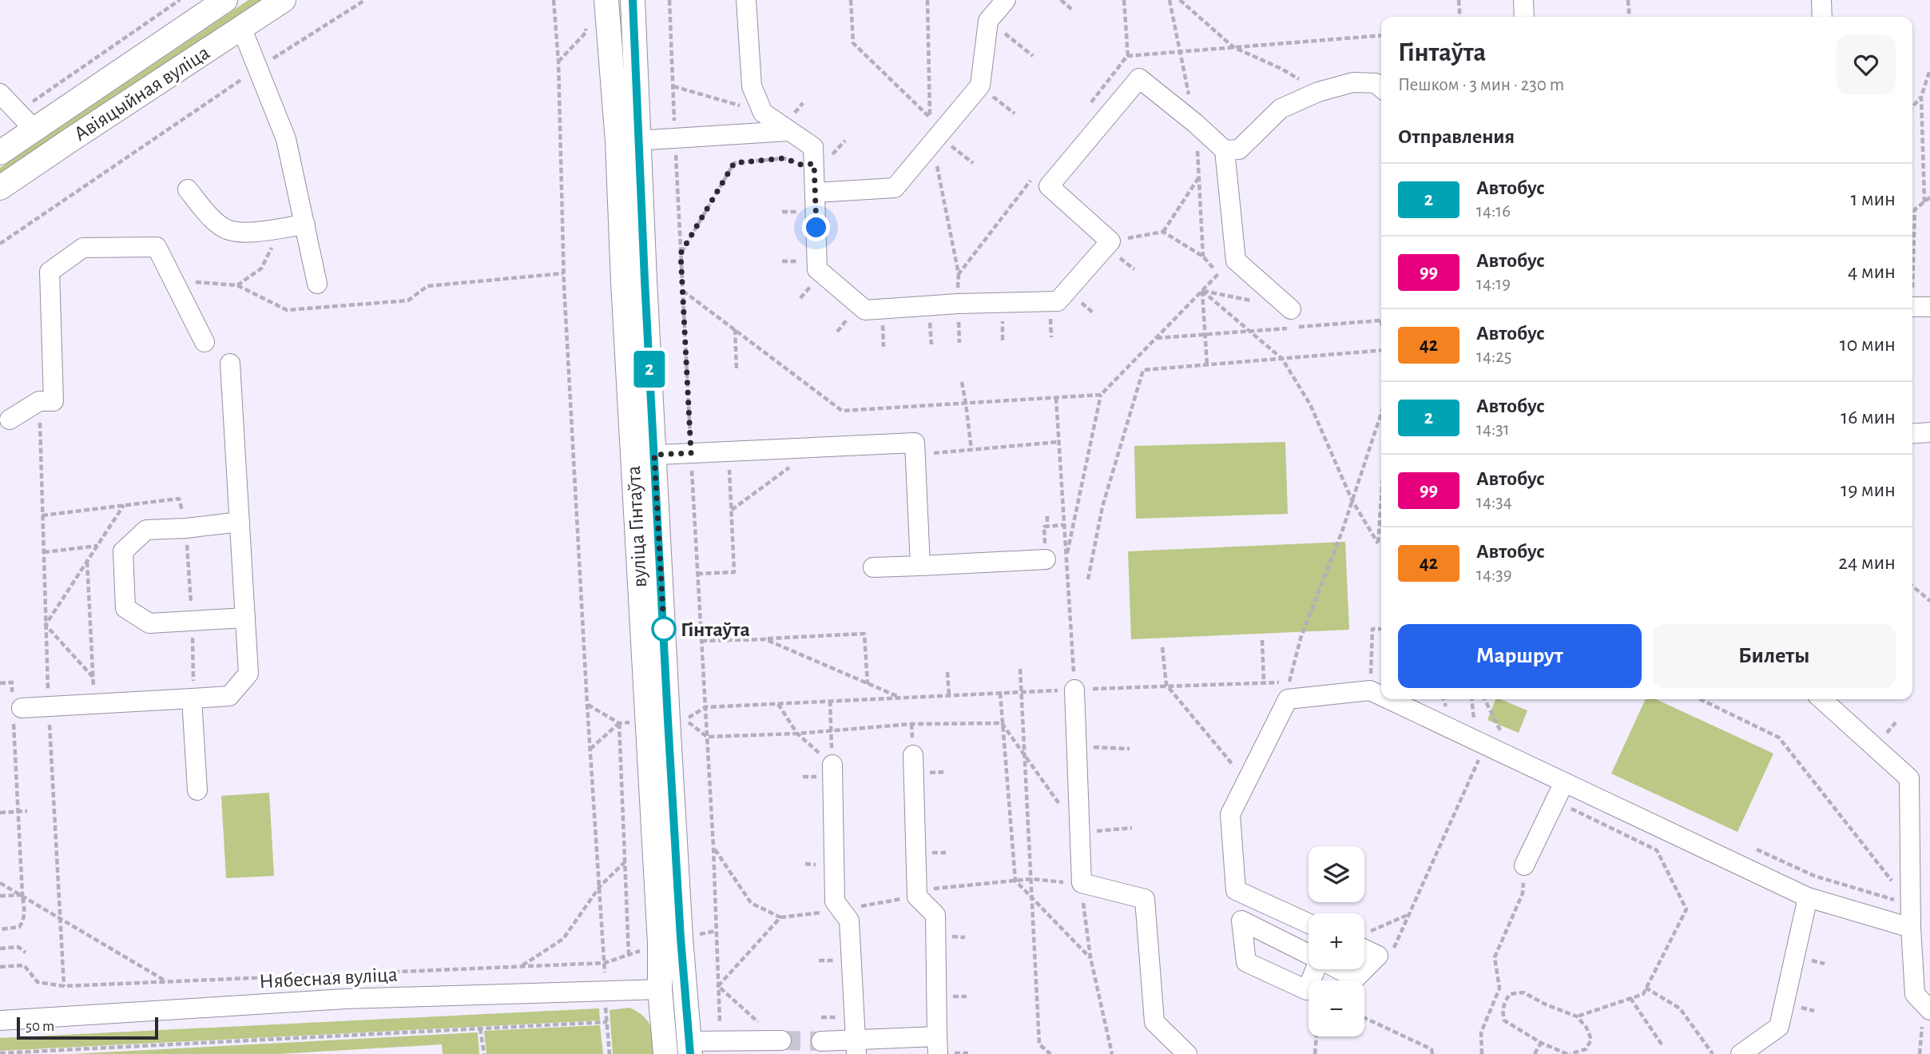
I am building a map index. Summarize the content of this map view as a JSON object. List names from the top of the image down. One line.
{"streets":{"main road":["Авіяцыйная вуліца","вуліца Гінтаўта"],"street":["Нябесная вуліца"]},"crossings":[["вуліца Гінтаўта","Нябесная вуліца"]],"places":["Гінтаўта"],"lines":["bus line 2"],"scale_bar":"50 m","page":{"on_map":"2","heading":[["Гінтаўта","Пешком · 3 мин · 230 m"],"Отправления"],"list":[{"mark":"2","name":"Автобус","note":"14:16","value":"1 мин"},{"mark":"99","name":"Автобус","note":"14:19","value":"4 мин"},{"mark":"42","name":"Автобус","note":"14:25","value":"10 мин"},{"mark":"2","name":"Автобус","note":"14:31","value":"16 мин"},{"mark":"99","name":"Автобус","note":"14:34","value":"19 мин"},{"mark":"42","name":"Автобус","note":"14:39","value":"24 мин"}],"buttons":["Маршрут","Билеты"],"map_buttons":["+","−"],"scale":"50 m"}}
